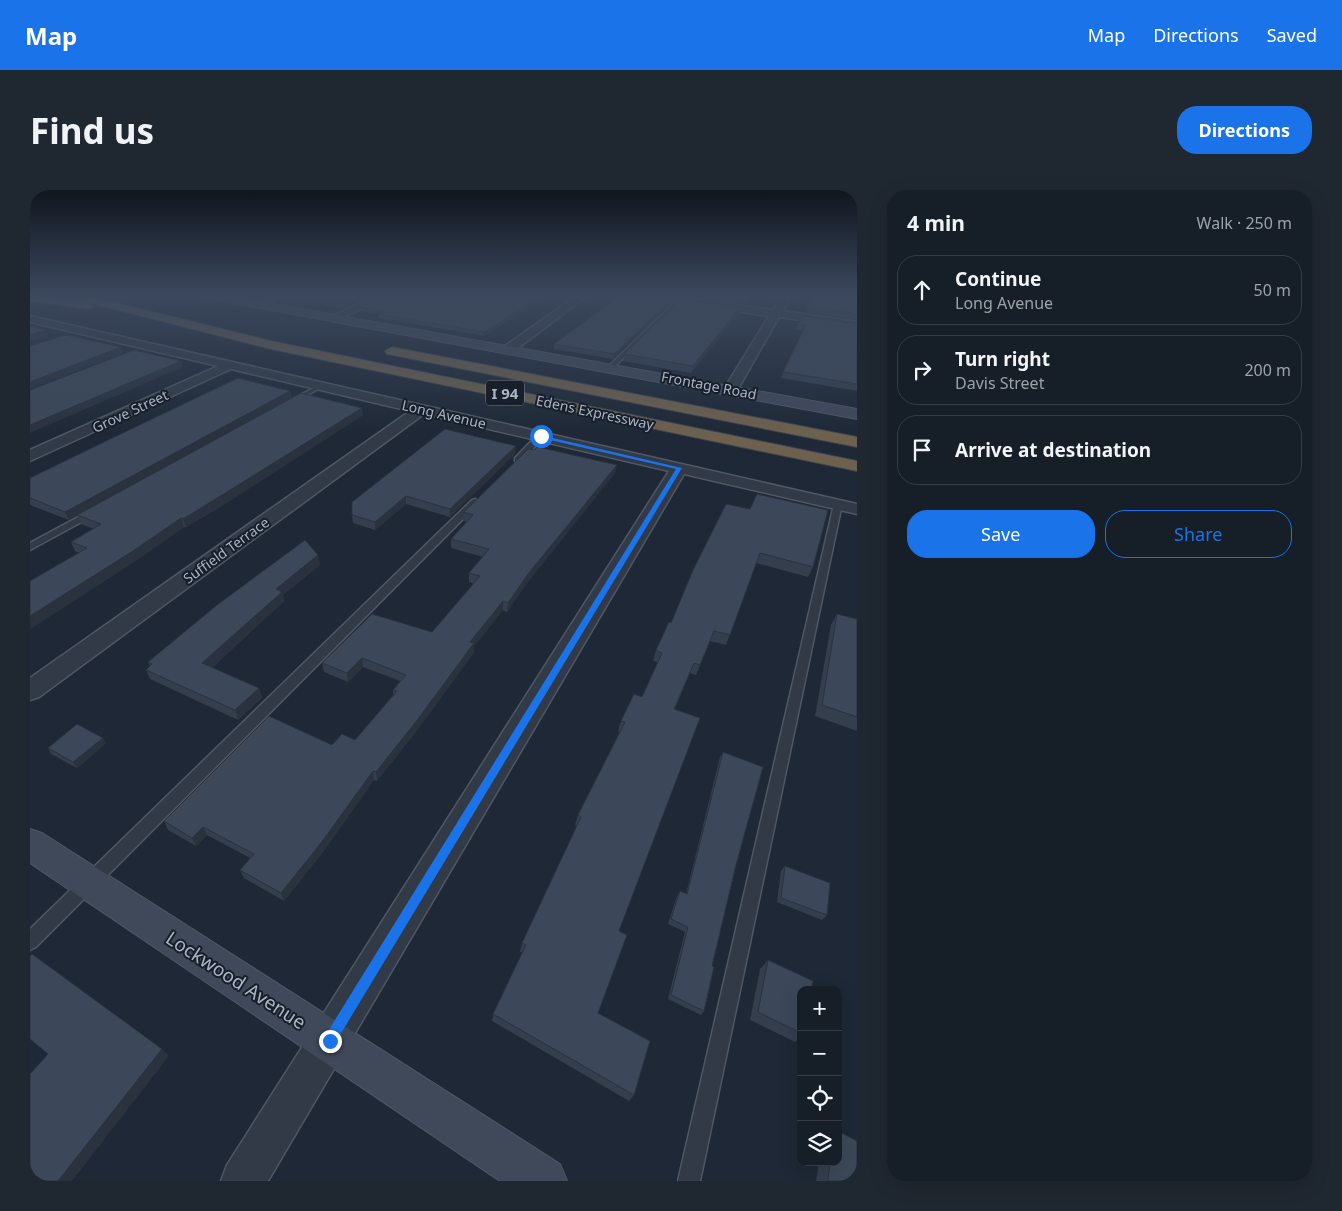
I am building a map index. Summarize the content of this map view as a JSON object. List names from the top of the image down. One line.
{"streets":{"highway":["I 94","Edens Expressway"],"street":["Frontage Road","Grove Street","Long Avenue","Suffield Terrace","Lockwood Avenue"]},"crossings":[["Grove Street","Long Avenue"],["Long Avenue","Suffield Terrace"]],"page":{"header":"Map","nav":["Map","Directions","Saved"],"buttons":["Directions",["Save","Share"]],"title":"Find us","heading":["4 min","Walk · 250 m"],"list":[["Continue","Long Avenue","50 m"],["Turn right","Davis Street","200 m"],"Arrive at destination"],"map_buttons":["+","−"]}}
